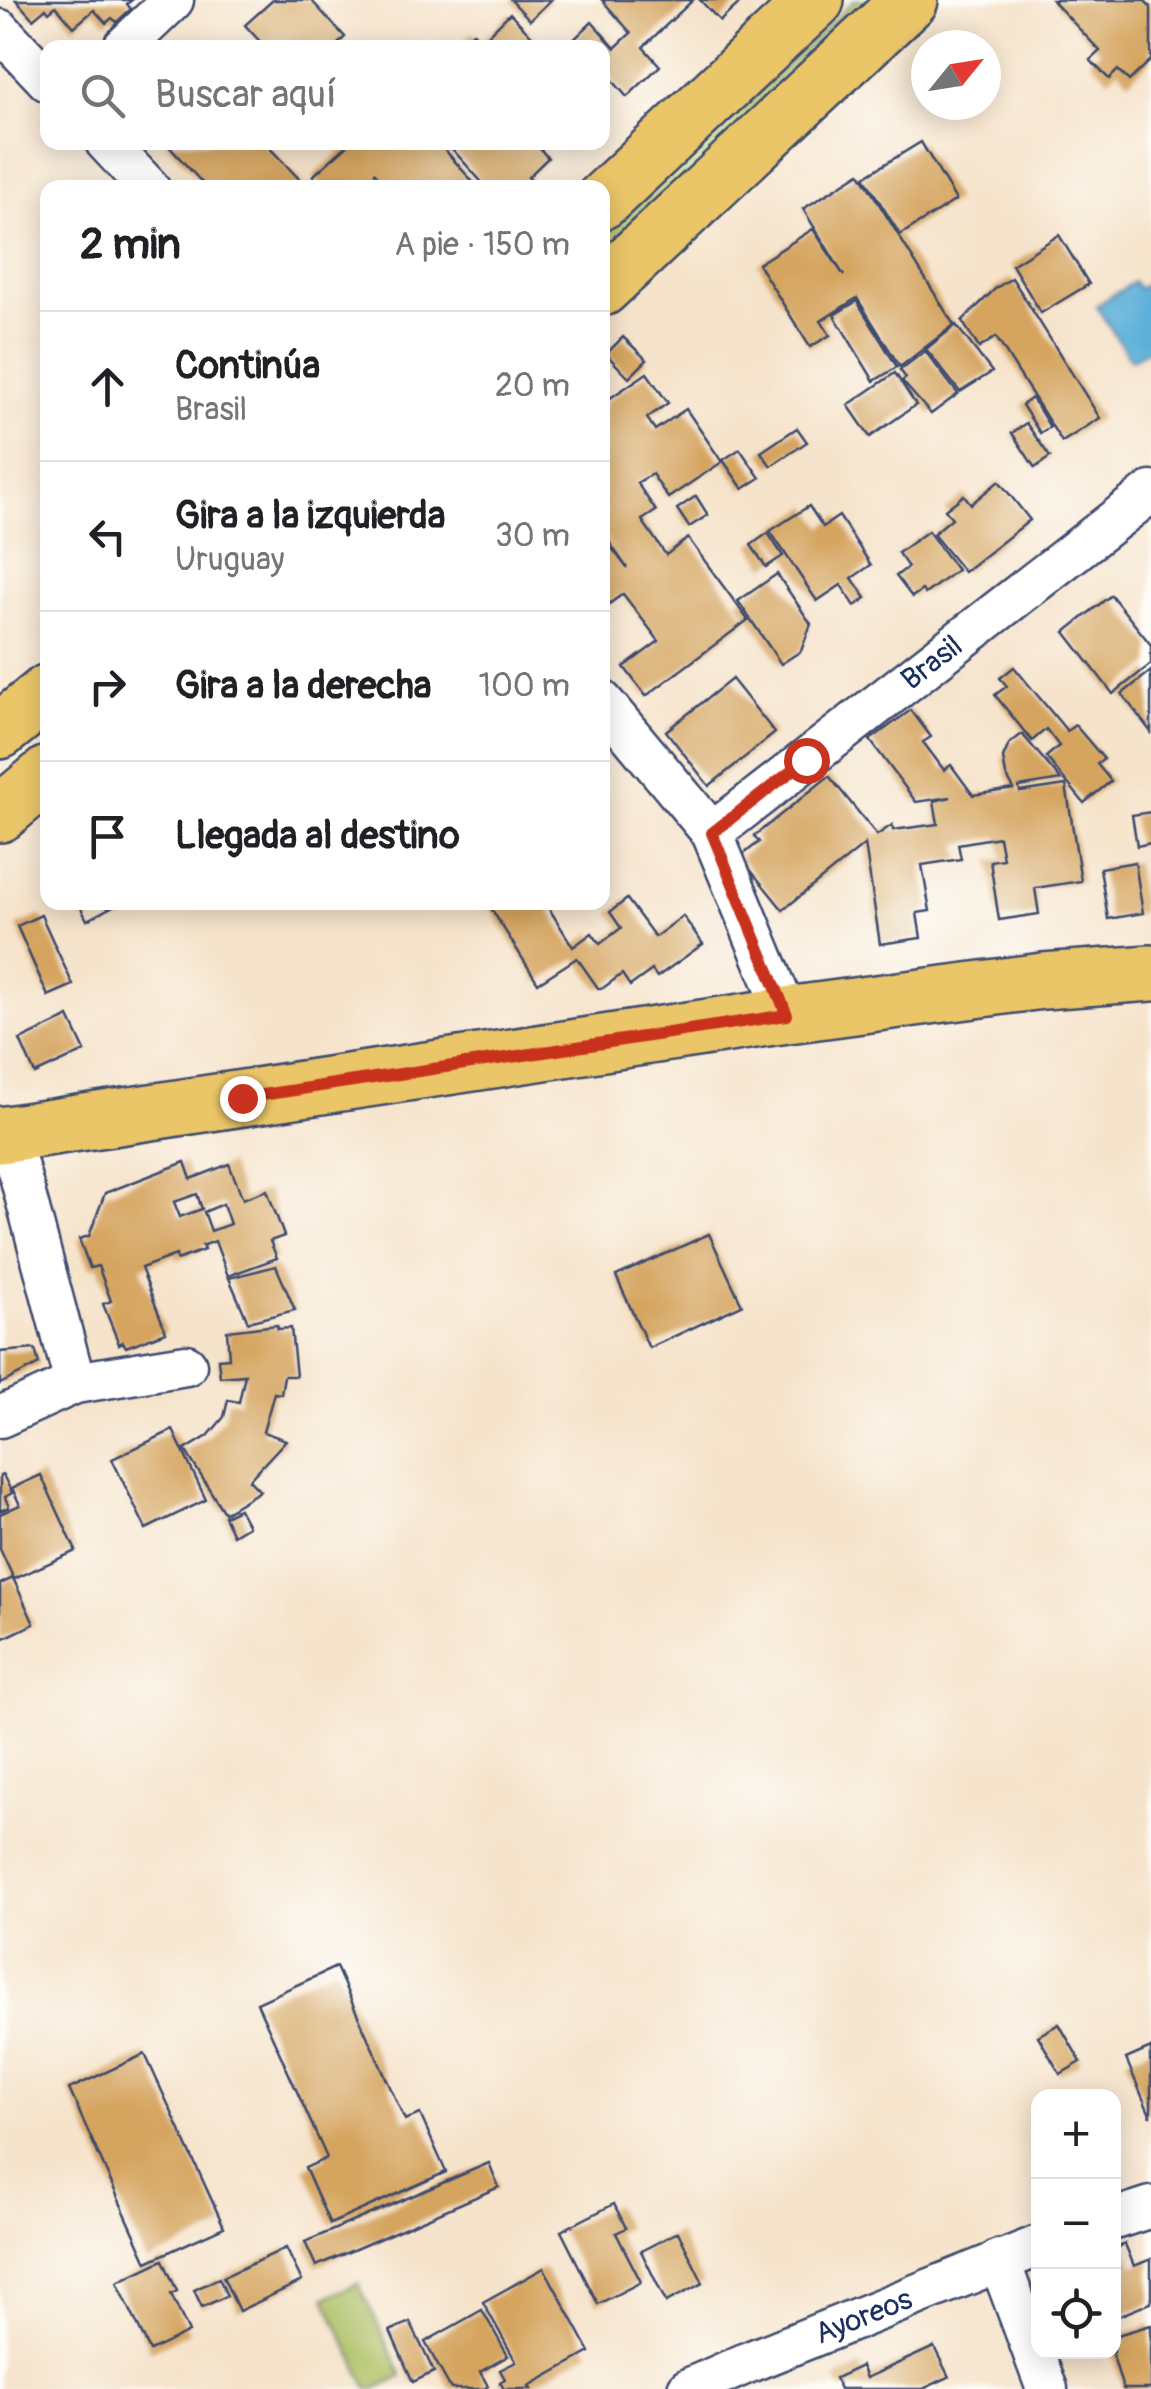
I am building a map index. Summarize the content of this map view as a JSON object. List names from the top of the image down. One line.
{"streets":{"street":["Brasil","Ayoreos"]},"north":"top right","page":{"search":"Buscar aquí","heading":["2 min","A pie · 150 m"],"list":[["Continúa","Brasil","20 m"],["Gira a la izquierda","Uruguay","30 m"],["Gira a la derecha","100 m"],"Llegada al destino"],"map_buttons":["+","−"]}}
